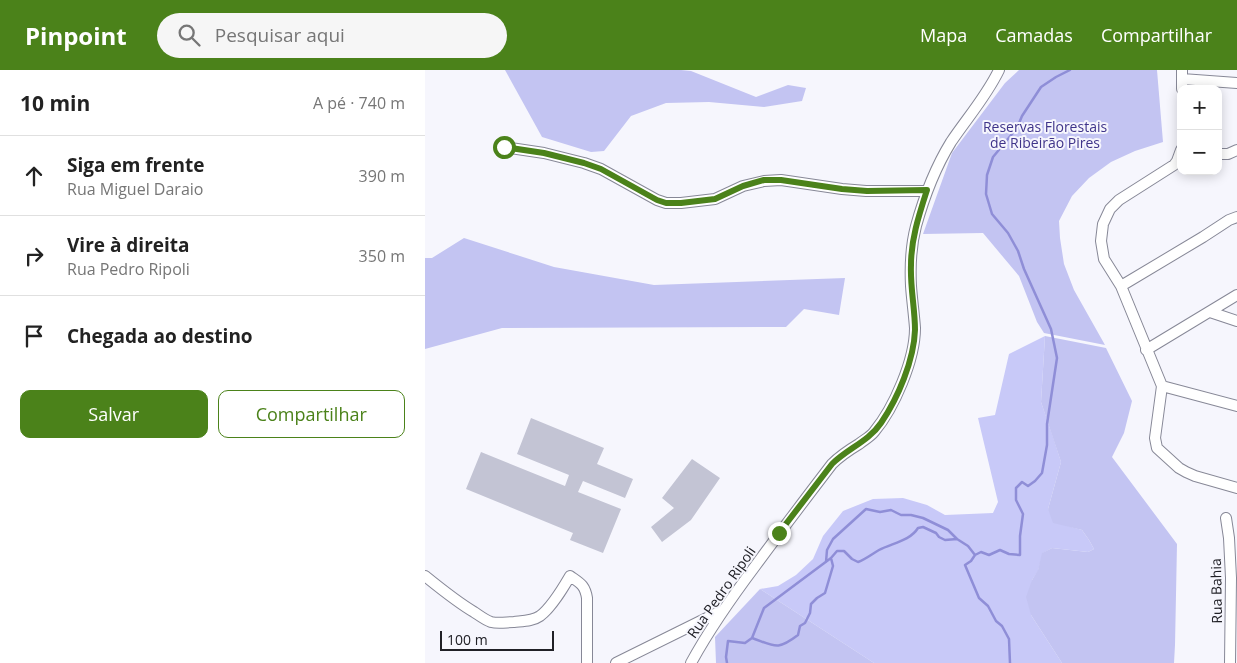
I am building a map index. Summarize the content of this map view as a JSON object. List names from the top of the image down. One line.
{"streets":{"street":["Rua Bahia","Rua Pedro Ripoli"]},"parks":["Reservas Florestais de Ribeirão Pires"],"scale_bar":"100 m","page":{"header":"Pinpoint","search":"Pesquisar aqui","nav":["Mapa","Camadas","Compartilhar"],"heading":["10 min","A pé · 740 m"],"map_buttons":["+","−"],"list":[["Siga em frente","Rua Miguel Daraio","390 m"],["Vire à direita","Rua Pedro Ripoli","350 m"],"Chegada ao destino"],"buttons":["Salvar","Compartilhar"],"scale":"100 m"}}
